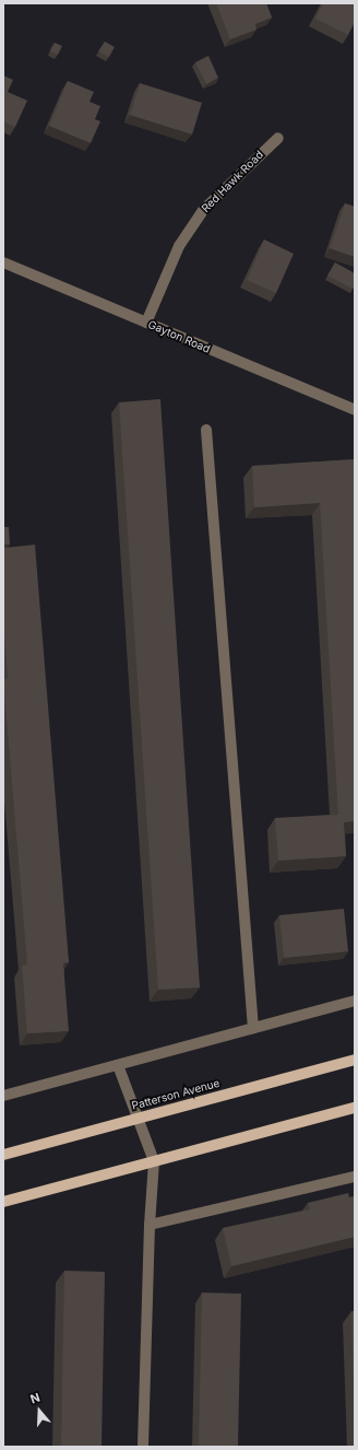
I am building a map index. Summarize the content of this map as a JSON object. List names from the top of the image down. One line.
{"streets":{"main road":["Patterson Avenue"],"street":["Red Hawk Road","Gayton Road"]},"crossings":[["Red Hawk Road","Gayton Road"]],"north":"top"}
